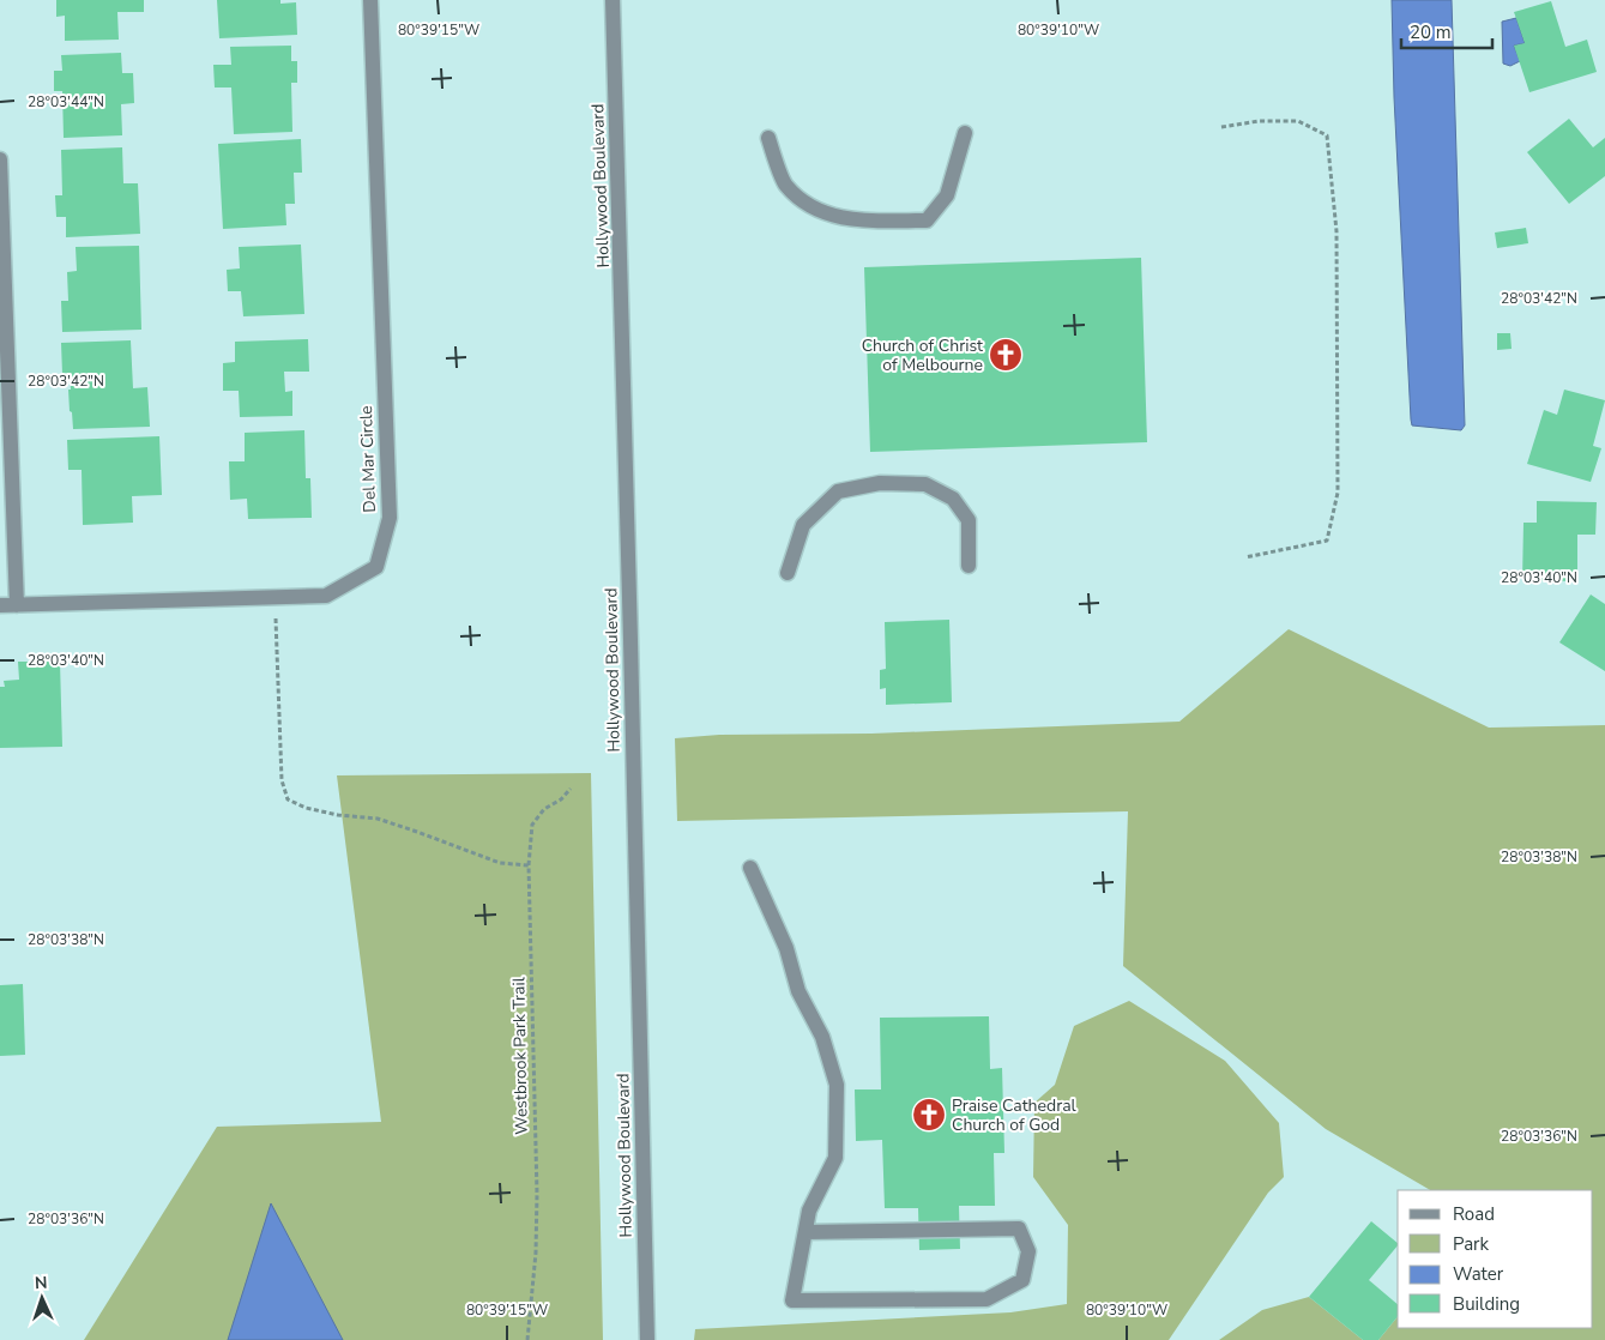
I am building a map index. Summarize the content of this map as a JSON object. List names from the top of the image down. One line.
{"streets":{"street":["Hollywood Boulevard","Del Mar Circle"],"path":["Westbrook Park Trail"]},"places":{"church":["Church of Christ of Melbourne","Praise Cathedral Church of God"]},"legend":["Road","Park","Water","Building"],"scale_bar":"20 m","north":"top","coordinates":["80°39'15\"W","80°39'10\"W","28°03'44\"N","28°03'42\"N","28°03'40\"N","28°03'38\"N","28°03'36\"N"]}
